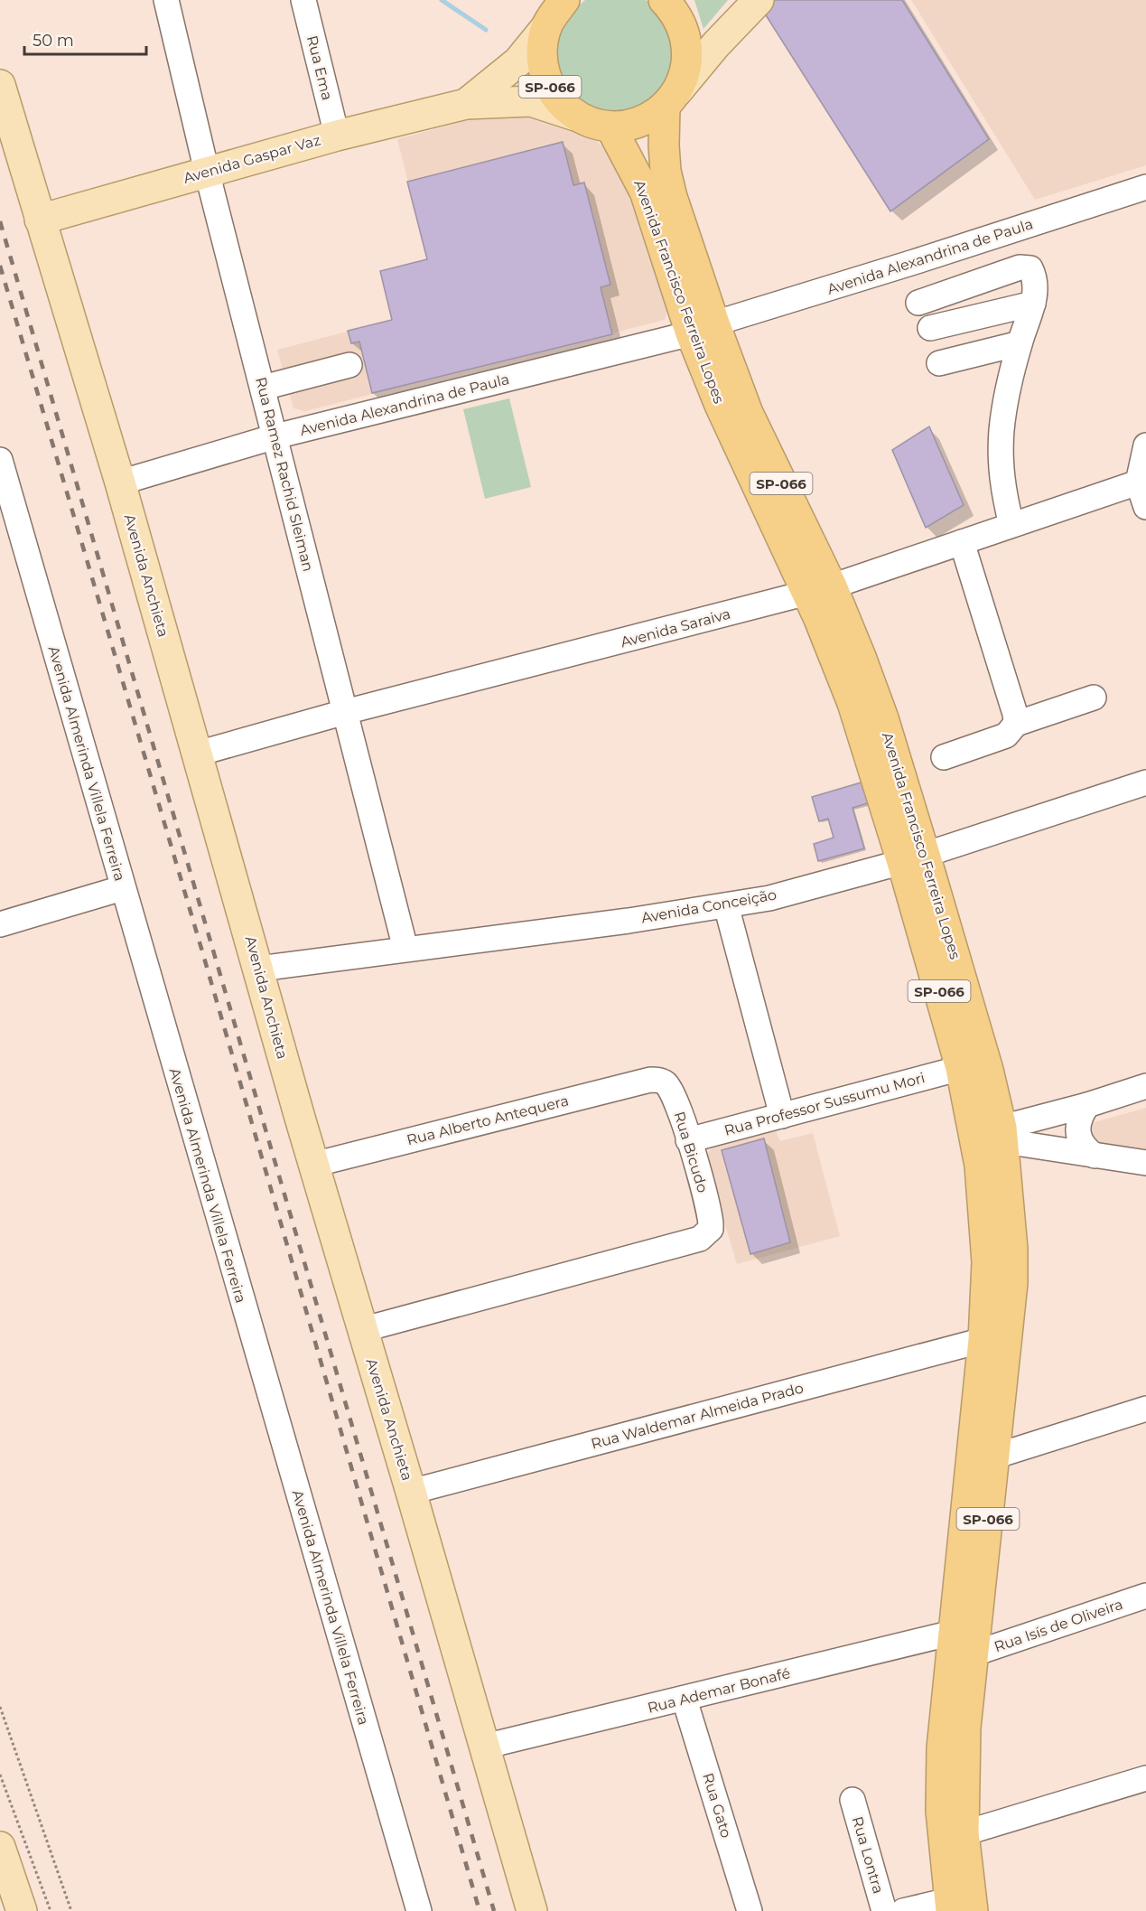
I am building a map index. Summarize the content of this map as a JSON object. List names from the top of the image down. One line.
{"streets":{"highway":["SP-066","Avenida Francisco Ferreira Lopes"],"main road":["Avenida Gaspar Vaz","Avenida Anchieta"],"street":["Rua Ema","Avenida Alexandrina de Paula","Rua Ramez Rachid Sleiman","Avenida Saraiva","Avenida Almerinda Villela Ferreira","Avenida Conceição","Rua Professor Sussumu Mori","Rua Alberto Antequera","Rua Bicudo","Rua Waldemar Almeida Prado","Rua Isís de Oliveira","Rua Ademar Bonafé","Rua Gato","Rua Lontra"]},"crossings":[["Rua Ema","Avenida Gaspar Vaz"],["SP-066","Avenida Francisco Ferreira Lopes"],["Avenida Gaspar Vaz","Rua Ramez Rachid Sleiman"],["Avenida Gaspar Vaz","Avenida Anchieta"],["Avenida Alexandrina de Paula","Avenida Francisco Ferreira Lopes"],["Avenida Alexandrina de Paula","Rua Ramez Rachid Sleiman"],["Avenida Alexandrina de Paula","Avenida Anchieta"],["Avenida Francisco Ferreira Lopes","Avenida Saraiva"],["Avenida Francisco Ferreira Lopes","Avenida Conceição"],["Avenida Francisco Ferreira Lopes","Rua Professor Sussumu Mori"],["Avenida Francisco Ferreira Lopes","Rua Waldemar Almeida Prado"],["Avenida Francisco Ferreira Lopes","Rua Isís de Oliveira"],["Avenida Francisco Ferreira Lopes","Rua Ademar Bonafé"],["Rua Ramez Rachid Sleiman","Avenida Saraiva"],["Rua Ramez Rachid Sleiman","Avenida Conceição"],["Avenida Anchieta","Avenida Saraiva"],["Avenida Anchieta","Avenida Conceição"],["Avenida Anchieta","Rua Alberto Antequera"],["Avenida Anchieta","Rua Bicudo"],["Avenida Anchieta","Rua Waldemar Almeida Prado"],["Avenida Anchieta","Rua Ademar Bonafé"],["Rua Professor Sussumu Mori","Rua Bicudo"],["Rua Alberto Antequera","Rua Bicudo"],["Rua Isís de Oliveira","Rua Ademar Bonafé"],["Rua Ademar Bonafé","Rua Gato"]],"scale_bar":"50 m"}
